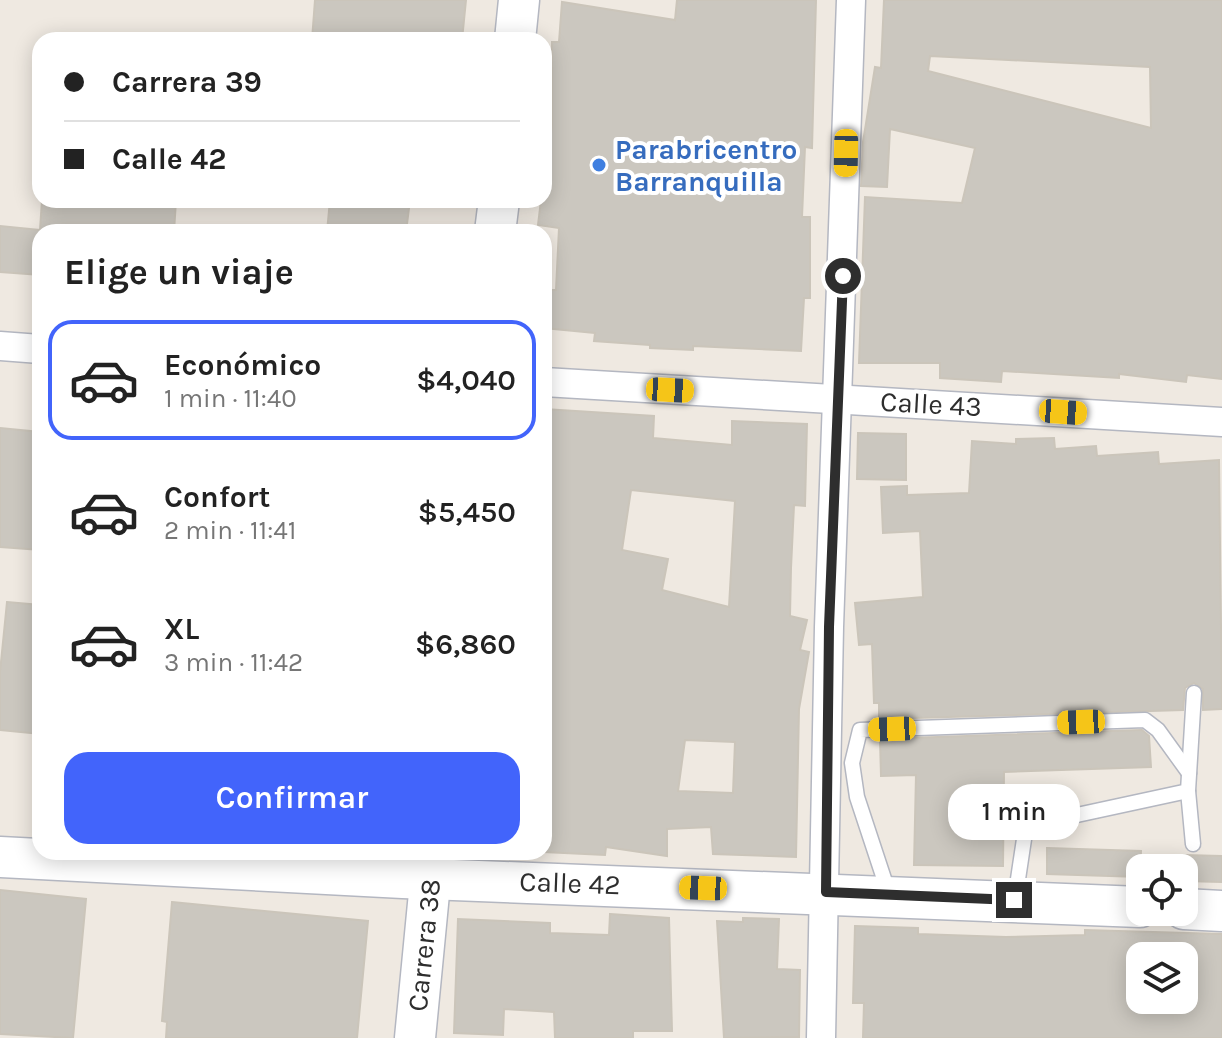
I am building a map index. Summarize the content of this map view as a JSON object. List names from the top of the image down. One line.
{"streets":{"street":["Calle 43","Calle 42","Carrera 38"]},"crossings":[["Calle 42","Carrera 38"]],"places":["Parabricentro Barranquilla"],"page":{"banner":["Carrera 39","Calle 42"],"heading":"Elige un viaje","list":[{"name":"Económico","note":"1 min · 11:40","value":"$4,040"},{"name":"Confort","note":"2 min · 11:41","value":"$5,450"},{"name":"XL","note":"3 min · 11:42","value":"$6,860"}],"buttons":"Confirmar","bubble":"1 min"}}
